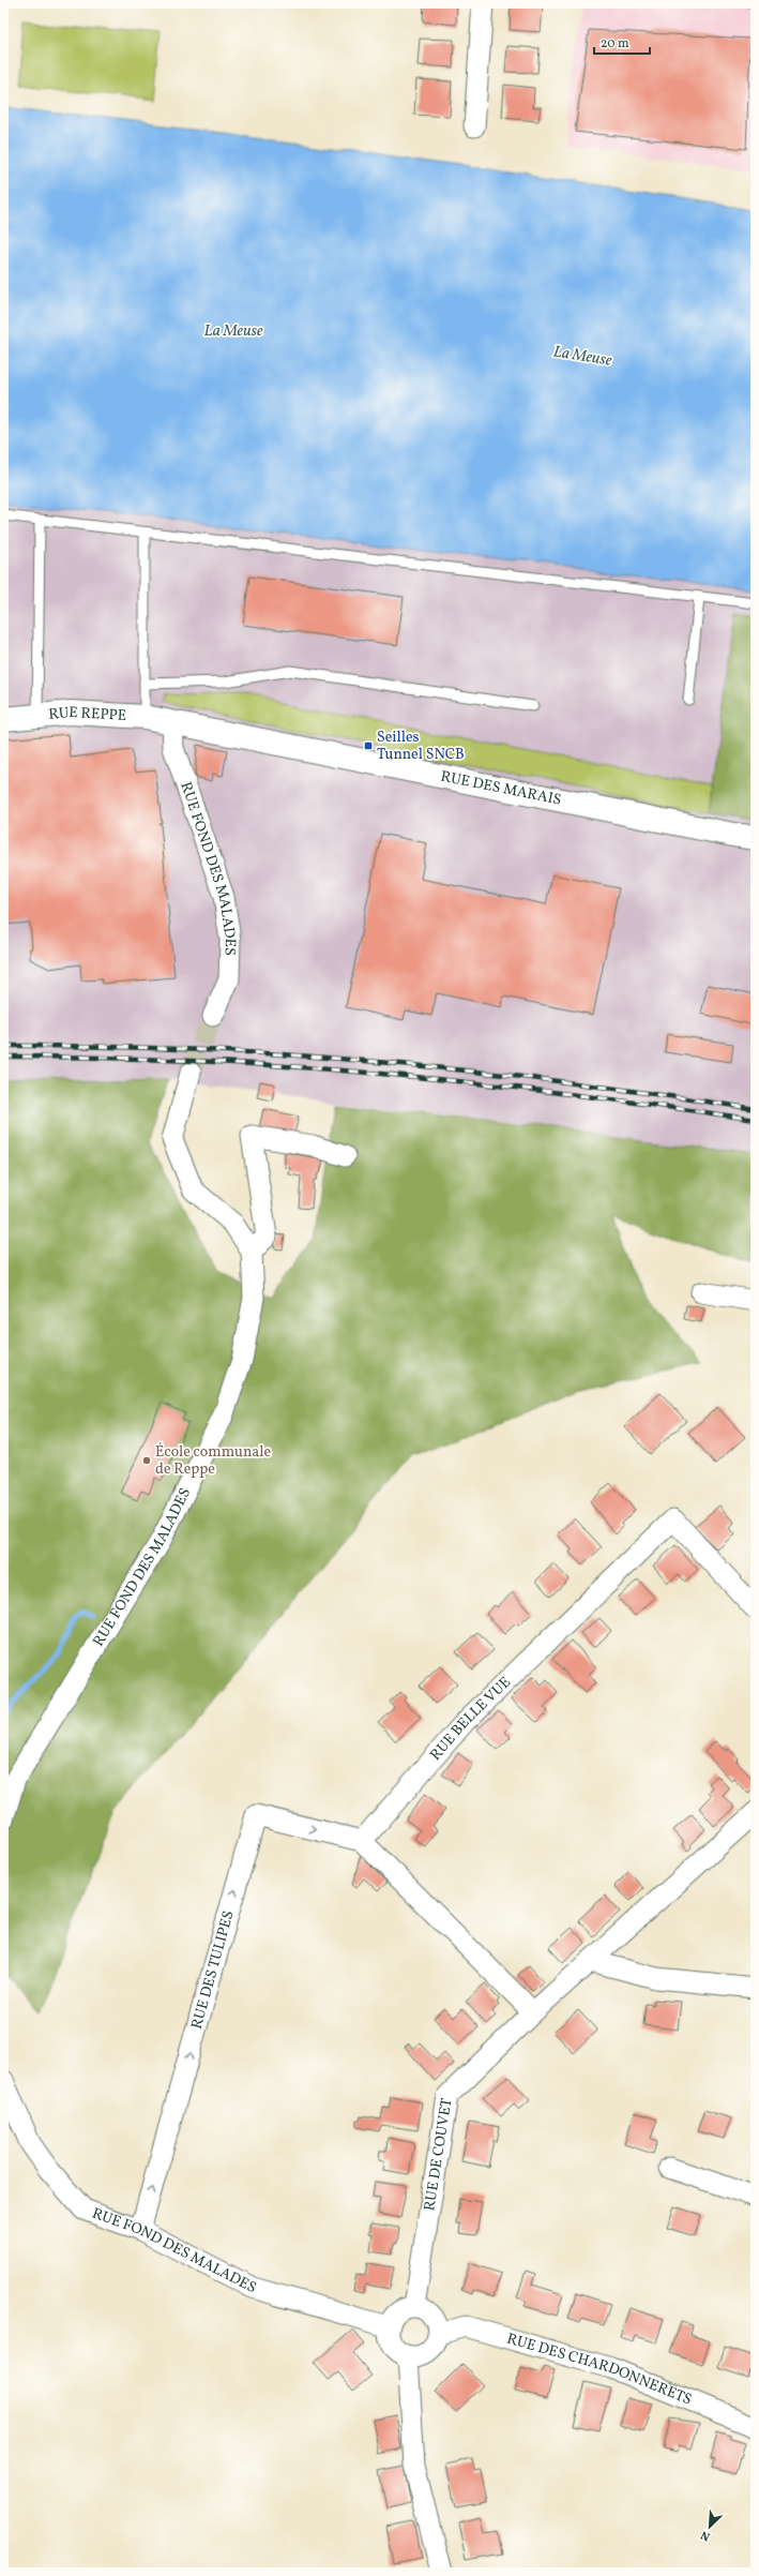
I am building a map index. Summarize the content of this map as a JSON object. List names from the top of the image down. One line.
{"streets":{"main road":["RUE REPPE","RUE DES MARAIS"],"street":["RUE FOND DES MALADES","RUE BELLE VUE","RUE DES TULIPES","RUE DE COUVET","RUE DES CHARDONNERETS"]},"crossings":[["RUE REPPE","RUE DES MARAIS"],["RUE REPPE","RUE FOND DES MALADES"],["RUE DES MARAIS","RUE FOND DES MALADES"],["RUE FOND DES MALADES","RUE DES TULIPES"],["RUE FOND DES MALADES","RUE DE COUVET"],["RUE FOND DES MALADES","RUE DES CHARDONNERETS"],["RUE BELLE VUE","RUE DES TULIPES"],["RUE DE COUVET","RUE DES CHARDONNERETS"]],"one_way":["RUE DES TULIPES"],"water":["La Meuse"],"places":{"transit":["Seilles Tunnel SNCB"],"other":["École communale de Reppe"]},"scale_bar":"20 m","north":"bottom left"}
